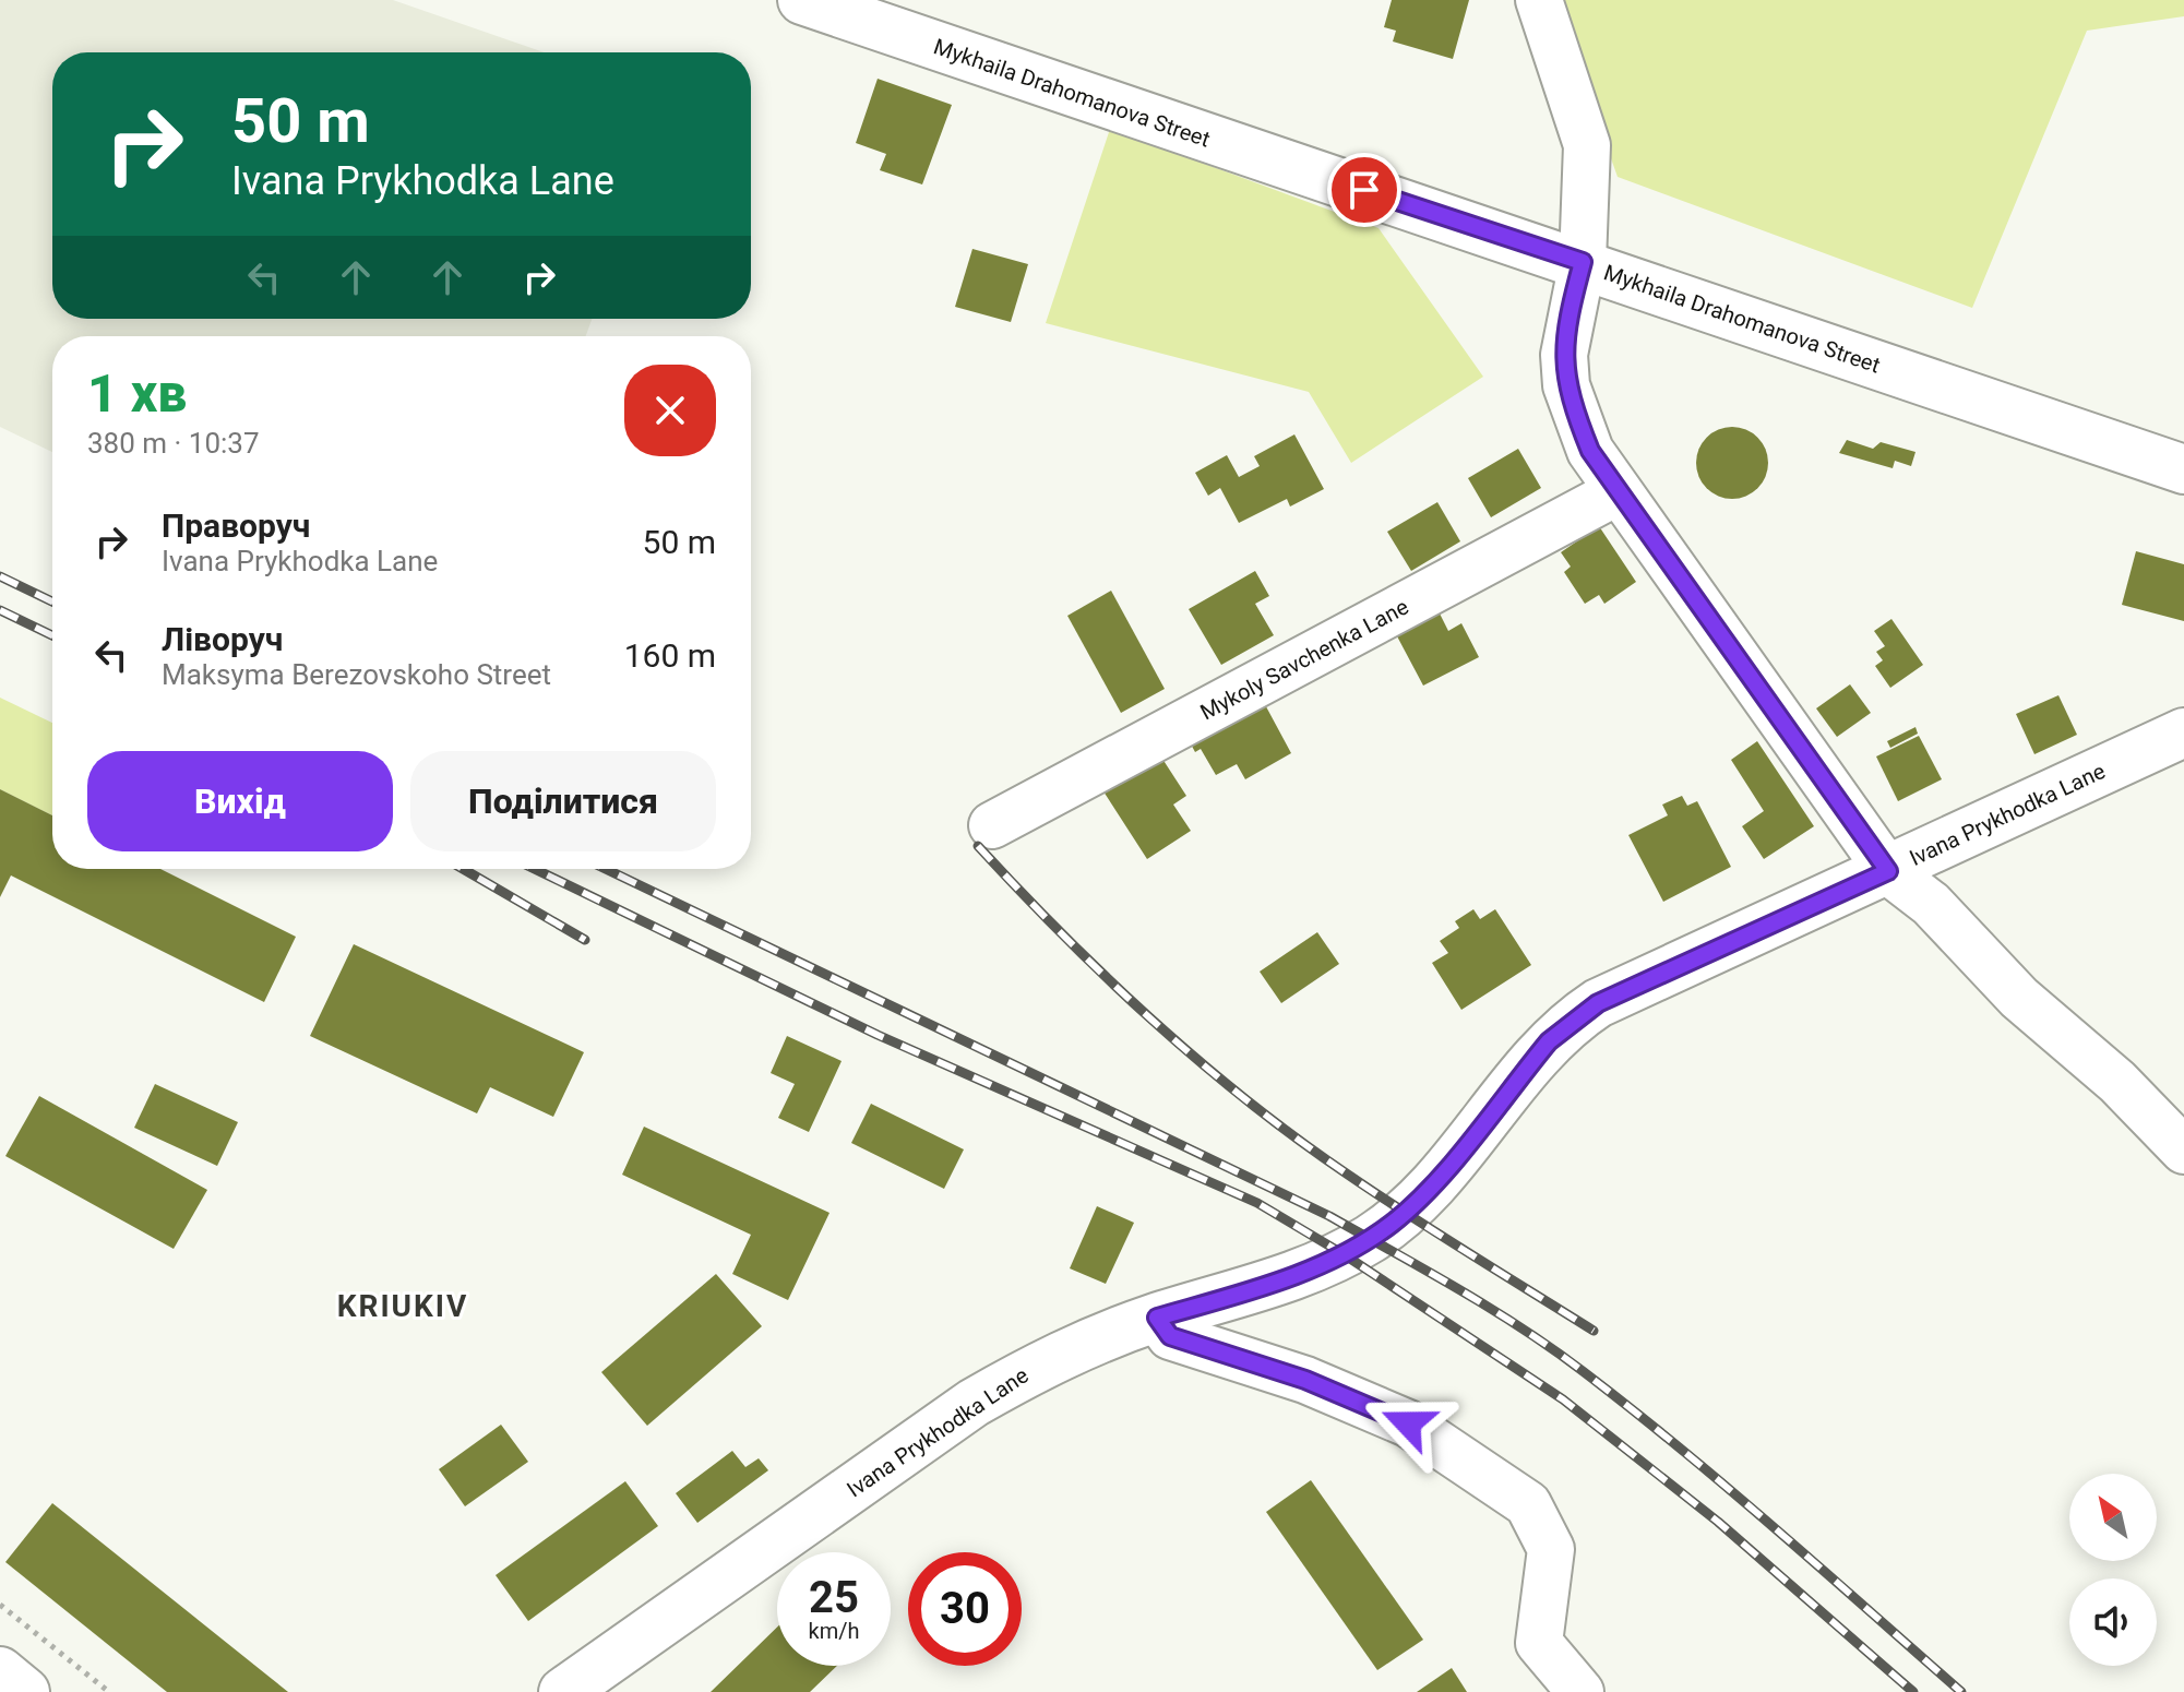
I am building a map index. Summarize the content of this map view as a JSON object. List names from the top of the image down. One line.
{"streets":{"street":["Mykhaila Drahomanova Street","Mykoly Savchenka Lane","Ivana Prykhodka Lane"]},"districts":["KRIUKIV"],"north":"top left","page":{"turn":["50 m","Ivana Prykhodka Lane"],"heading":["1 хв","380 m · 10:37"],"list":[{"name":"Праворуч","note":"Ivana Prykhodka Lane","value":"50 m"},{"name":"Ліворуч","note":"Maksyma Berezovskoho Street","value":"160 m"}],"buttons":["Вихід","Поділитися"],"speed":"25 km/h","limit":"30"}}
